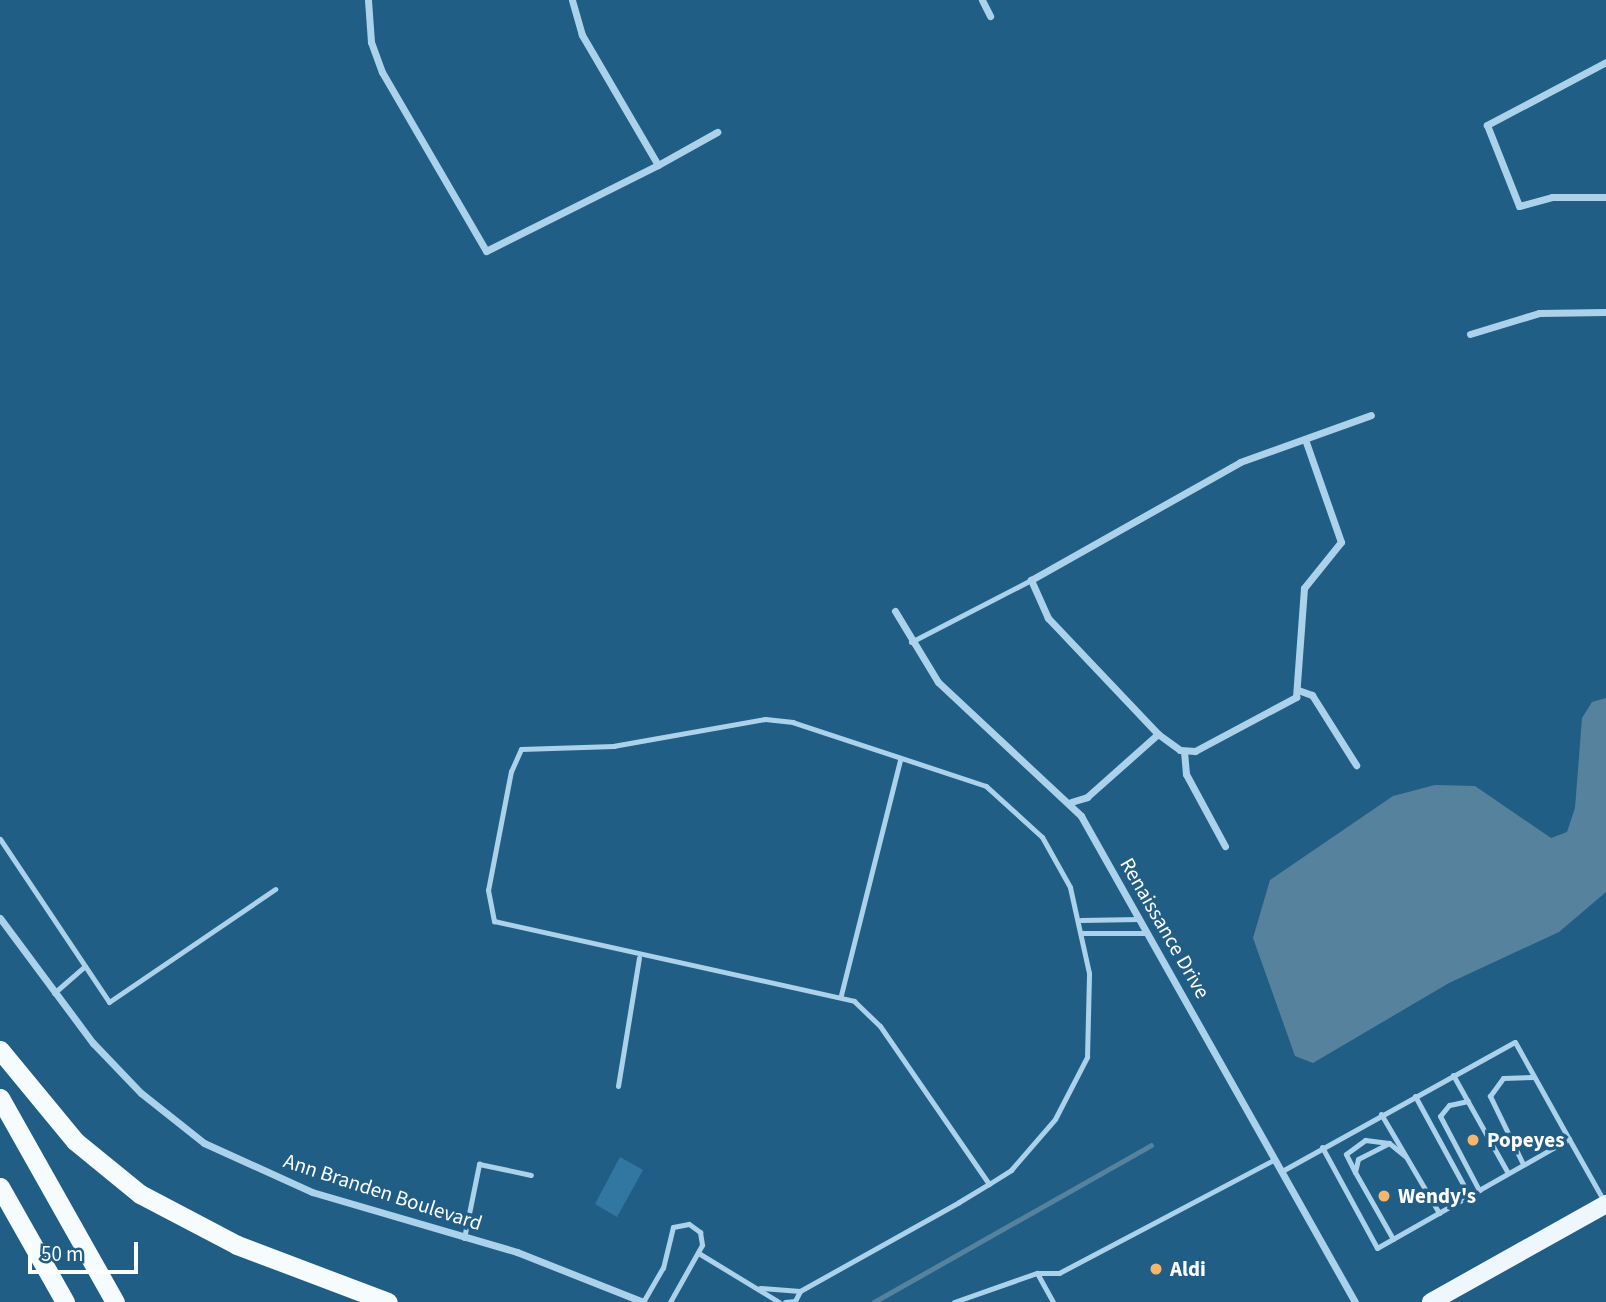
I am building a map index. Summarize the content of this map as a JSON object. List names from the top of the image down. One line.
{"streets":{"street":["Renaissance Drive","Ann Branden Boulevard"]},"places":["Popeyes","Wendy's","Aldi"],"scale_bar":"50 m"}
